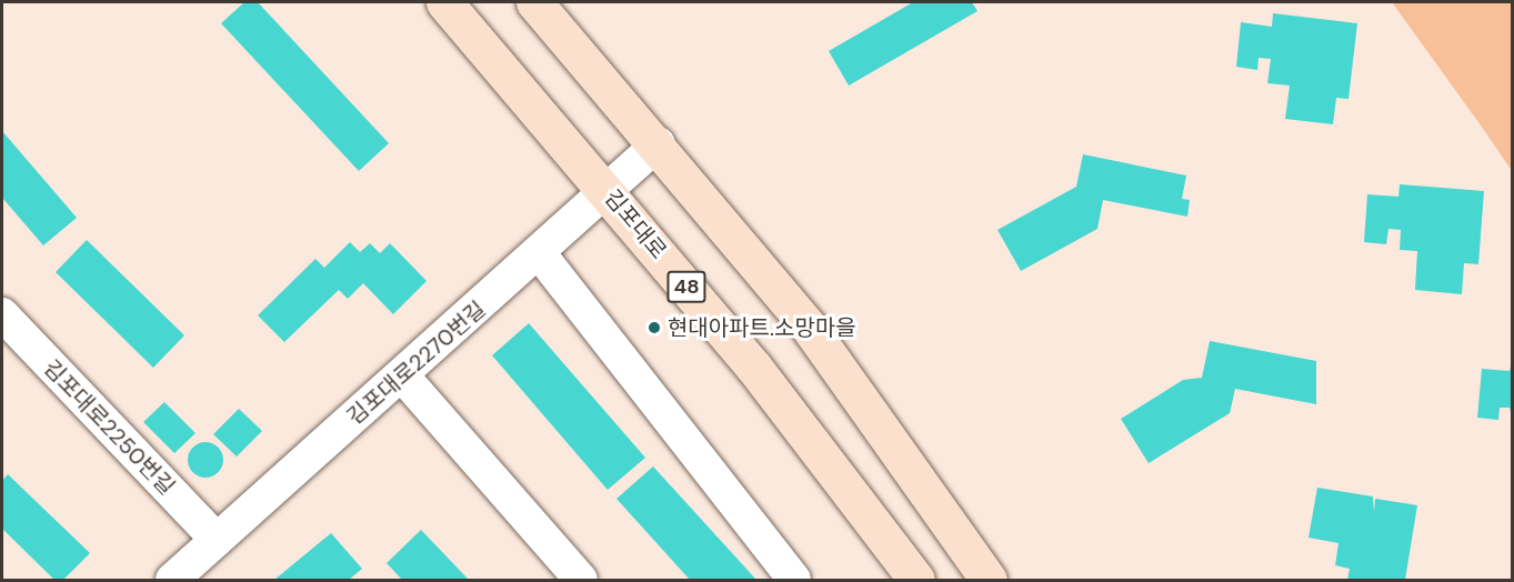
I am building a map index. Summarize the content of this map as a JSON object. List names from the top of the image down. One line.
{"streets":{"main road":["김포대로","48"],"street":["김포대로2270번길","김포대로2250번길"]},"crossings":[["김포대로","김포대로2270번길"],["김포대로2270번길","김포대로2250번길"]],"places":["현대아파트.소망마을"]}
